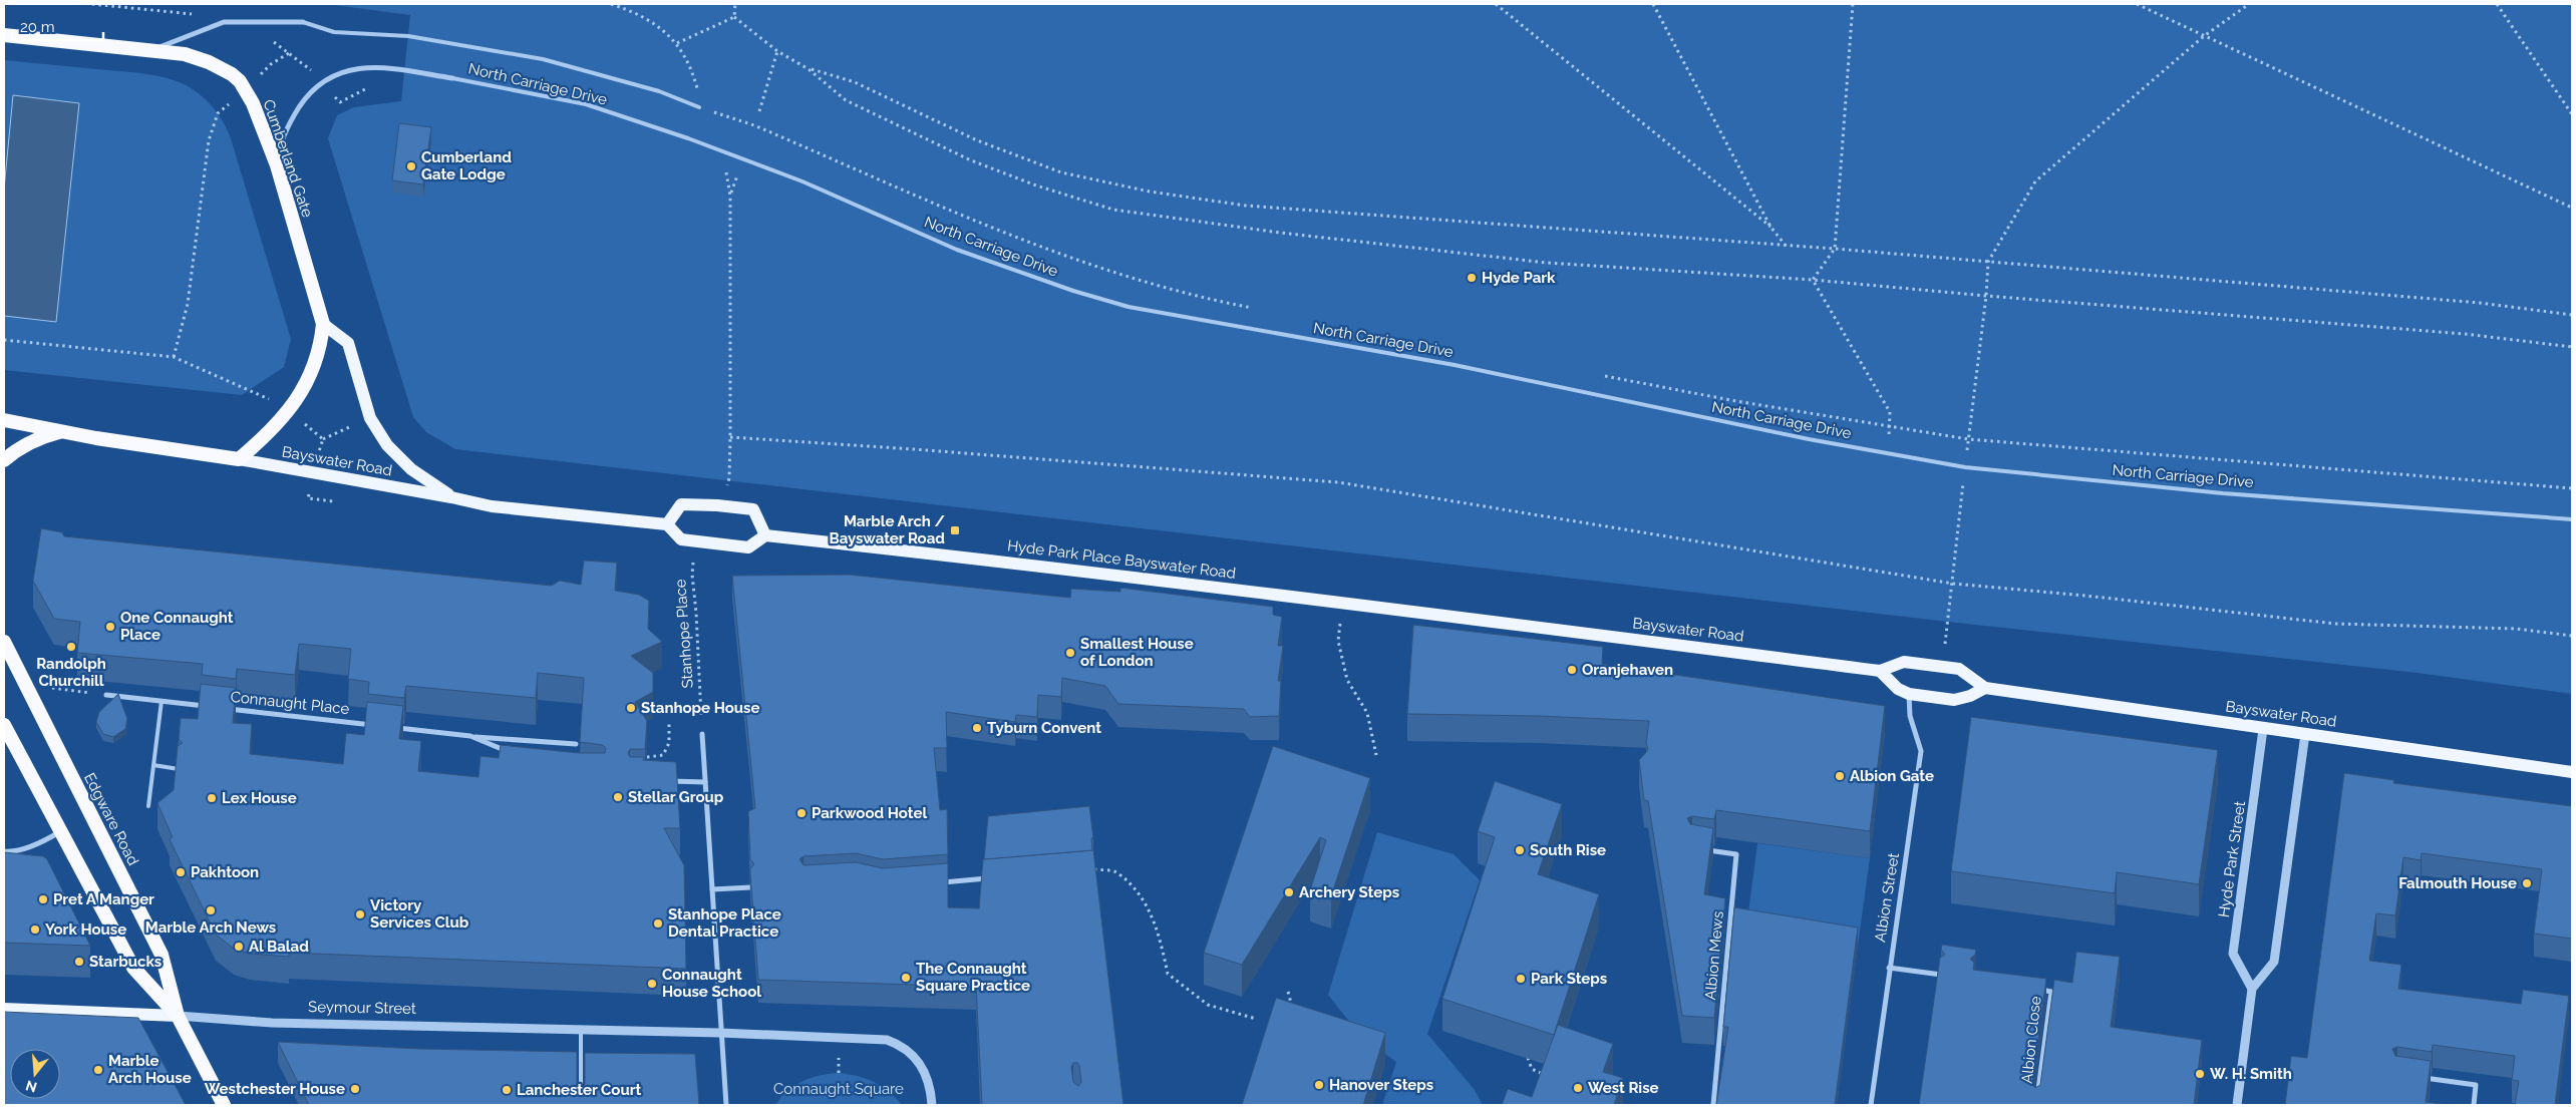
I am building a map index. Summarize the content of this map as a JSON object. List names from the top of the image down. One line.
{"streets":{"highway":["Cumberland Gate","Bayswater Road","Edgware Road"],"main road":["Hyde Park Place Bayswater Road","Seymour Street"],"street":["North Carriage Drive","Connaught Place","Hyde Park Street","Albion Street","Albion Mews","Albion Close"],"path":["Stanhope Place"]},"crossings":[["North Carriage Drive","Cumberland Gate"],["Cumberland Gate","Bayswater Road"],["Bayswater Road","Hyde Park Place Bayswater Road"],["Bayswater Road","Hyde Park Street"],["Edgware Road","Seymour Street"]],"parks":["Connaught Square"],"places":{"other":["Cumberland Gate Lodge","Hyde Park","One Connaught Place","Randolph Churchill","Smallest House of London","Oranjehaven","Stanhope House","Tyburn Convent","Albion Gate","Stellar Group","Lex House","Parkwood Hotel","South Rise","Pakhtoon","Falmouth House","Archery Steps","Pret A Manger","Marble Arch News","Victory Services Club","Stanhope Place Dental Practice","York House","Al Balad","Starbucks","The Connaught Square Practice","Park Steps","Connaught House School","Marble Arch House","W. H. Smith","Hanover Steps","West Rise","Westchester House","Lanchester Court"],"transit":["Marble Arch / Bayswater Road"]},"scale_bar":"20 m","north":"bottom"}
